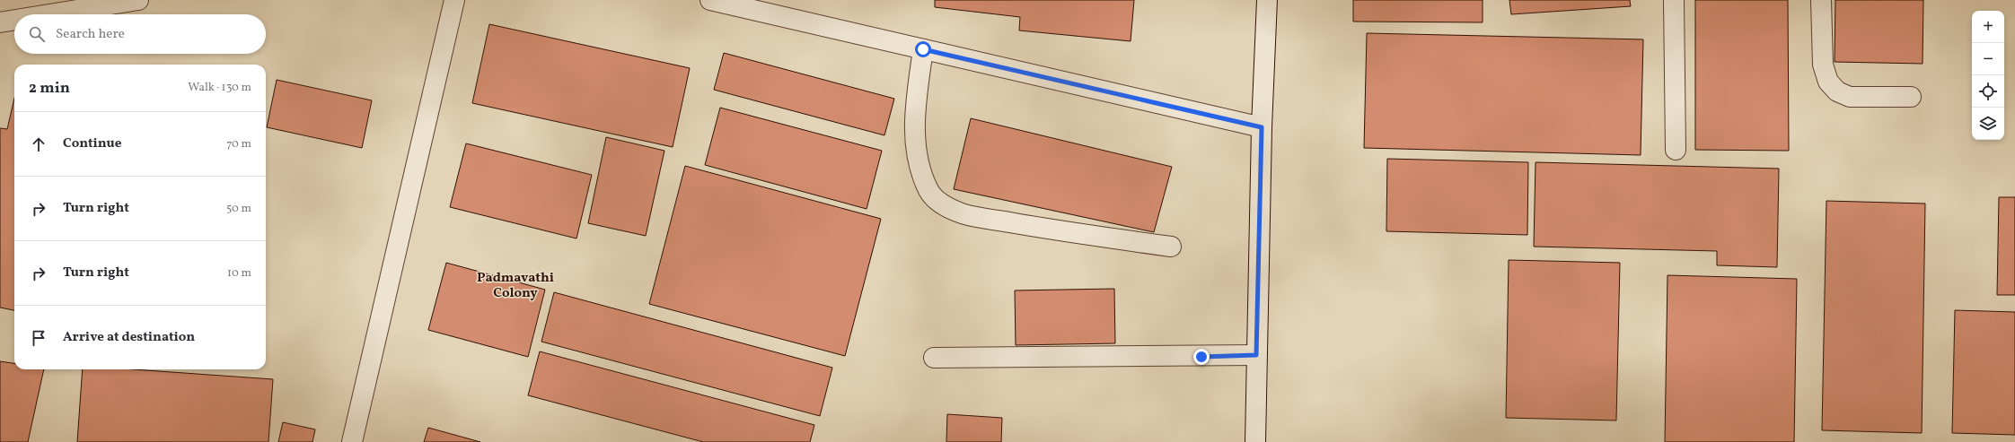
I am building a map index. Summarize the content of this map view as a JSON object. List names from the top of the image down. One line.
{"districts":["Padmavathi Colony"],"page":{"map_buttons":["+","−"],"search":"Search here","heading":["2 min","Walk · 130 m"],"list":[["Continue","70 m"],["Turn right","50 m"],["Turn right","10 m"],"Arrive at destination"]}}
